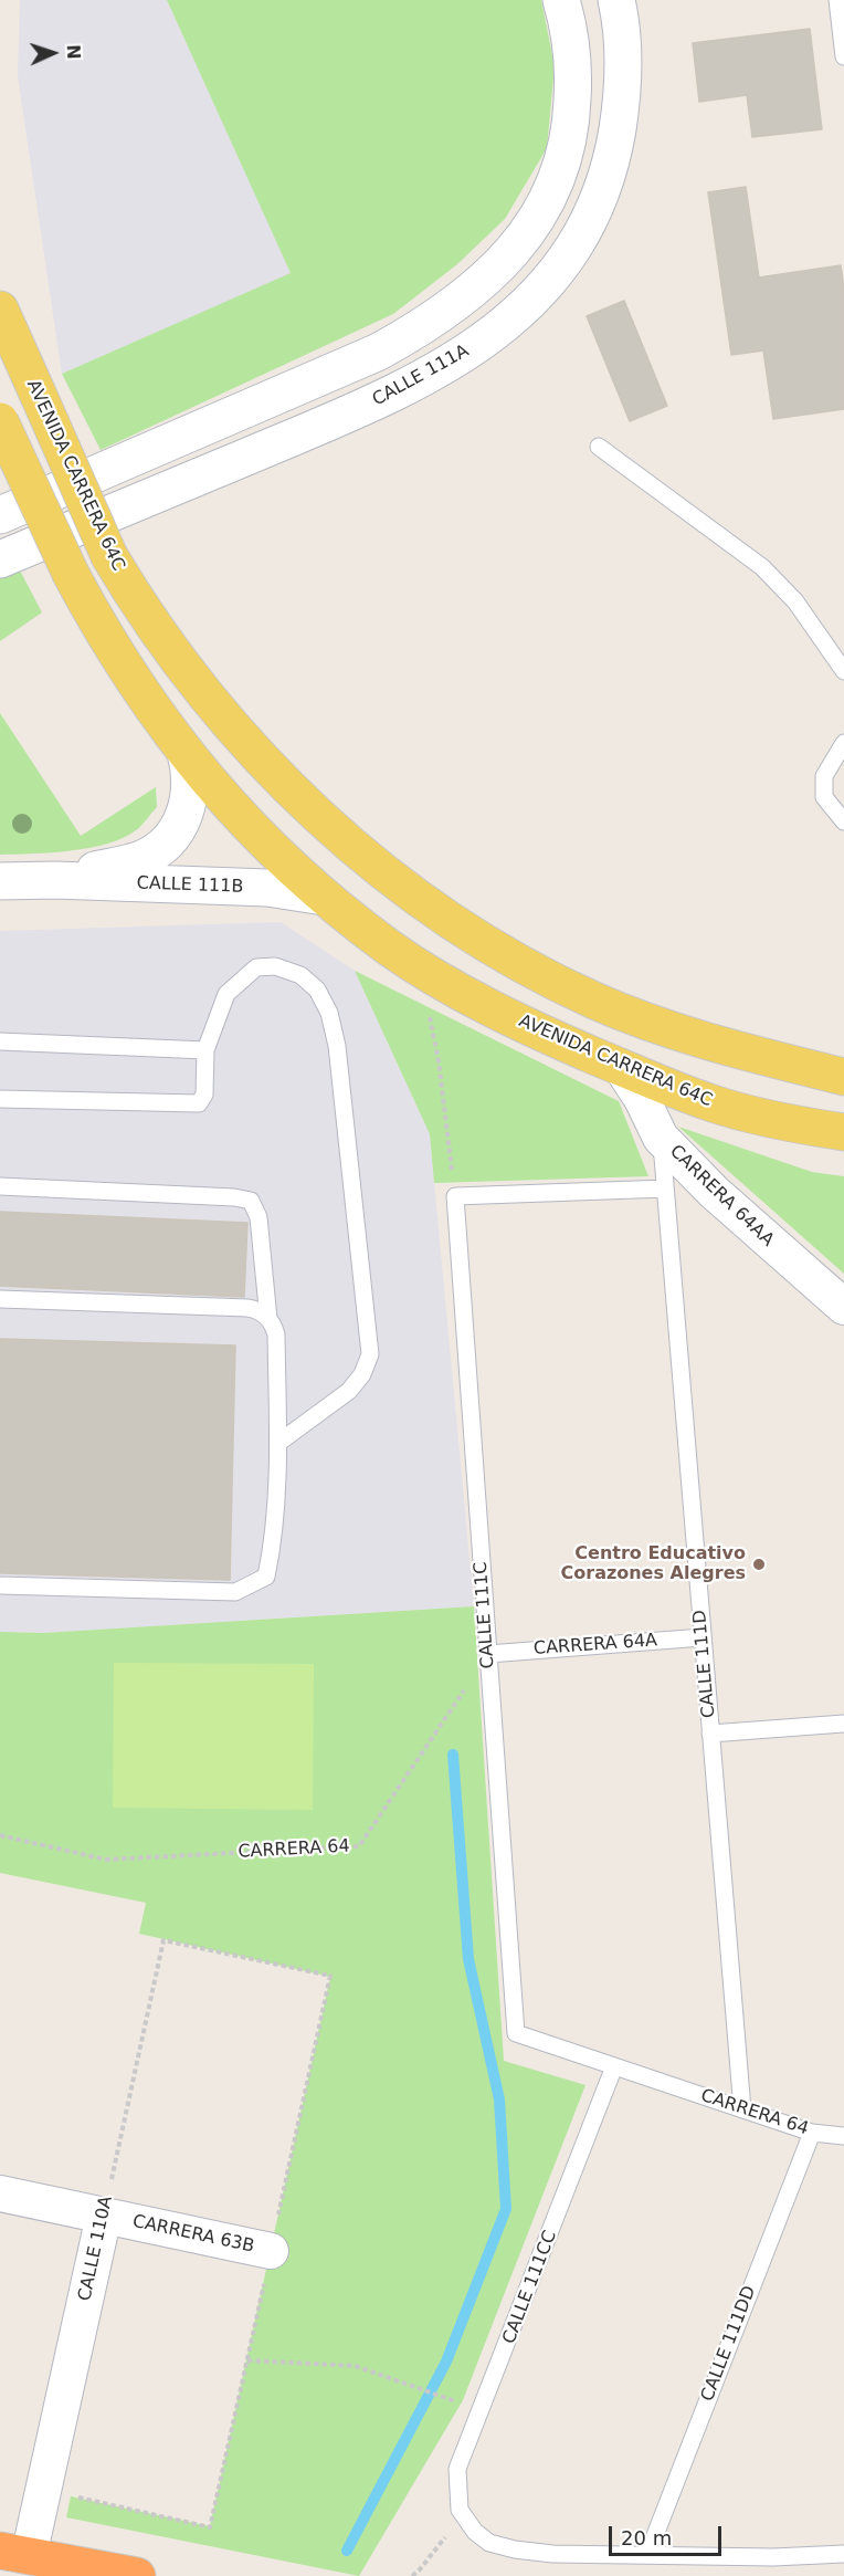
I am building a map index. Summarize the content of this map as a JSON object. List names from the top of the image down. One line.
{"streets":{"main road":["AVENIDA CARRERA 64C"],"street":["CALLE 111A","CALLE 111B","CARRERA 64AA","CARRERA 63B","CALLE 110A"],"lane":["CALLE 111C","CARRERA 64A","CALLE 111D","CARRERA 64","CALLE 111CC","CALLE 111DD"]},"crossings":[["AVENIDA CARRERA 64C","CALLE 111B"],["AVENIDA CARRERA 64C","CARRERA 64AA"],["CARRERA 64AA","CALLE 111C"],["CARRERA 64AA","CALLE 111D"],["CALLE 111C","CARRERA 64A"],["CALLE 111C","CARRERA 64"],["CARRERA 64A","CALLE 111D"],["CARRERA 64A","CARRERA 64"],["CALLE 111D","CARRERA 64"],["CARRERA 64","CALLE 111CC"],["CARRERA 64","CALLE 111DD"],["CARRERA 63B","CALLE 110A"]],"places":["Centro Educativo Corazones Alegres"],"scale_bar":"20 m","north":"right"}
